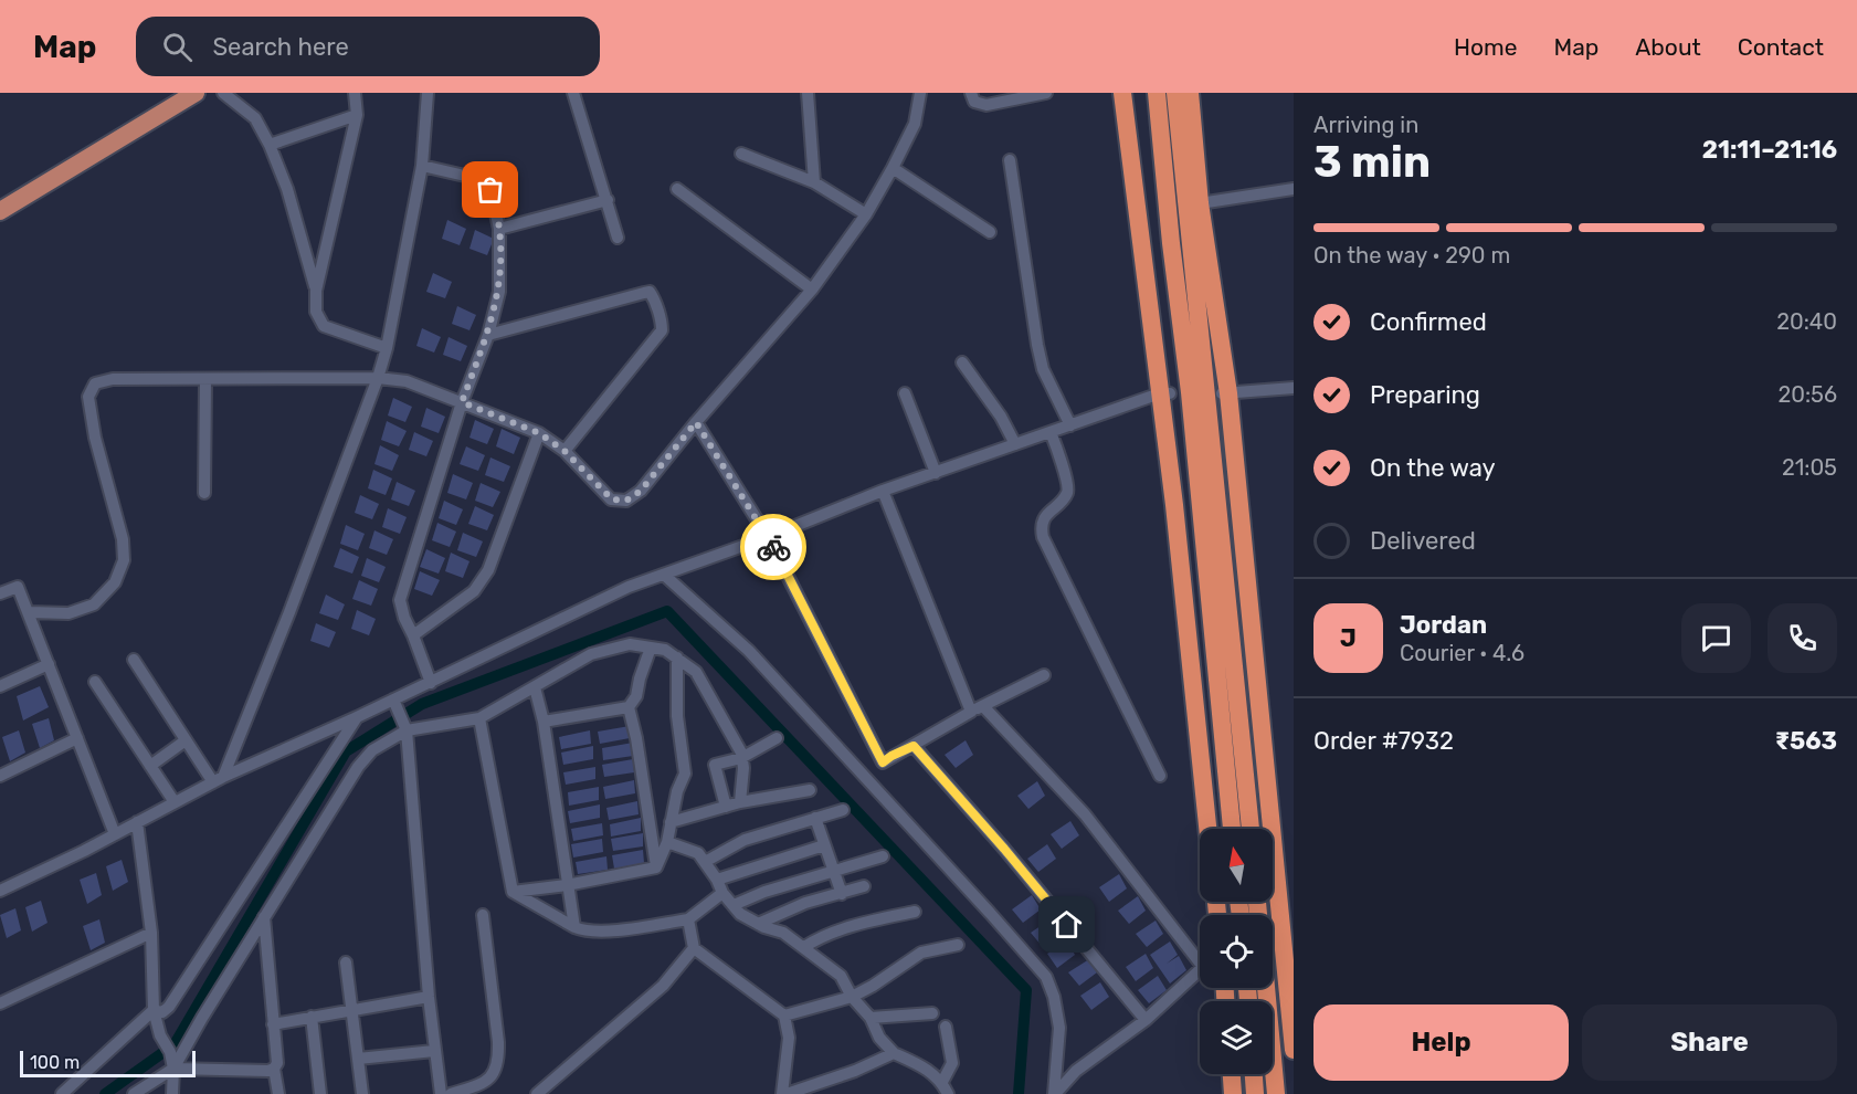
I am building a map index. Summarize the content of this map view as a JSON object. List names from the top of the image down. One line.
{"scale_bar":"100 m","north":"top","page":{"header":"Map","search":"Search here","nav":["Home","Map","About","Contact"],"heading":["3 min","Arriving in","21:11–21:16"],"panel":["Jordan","Courier · 4.6","Order #7932","₹563"],"bar":"On the way · 290 m","list":[["Confirmed","20:40"],["Preparing","20:56"],["On the way","21:05"],"Delivered"],"round":"J","buttons":["Help","Share"],"scale":"100 m"}}
